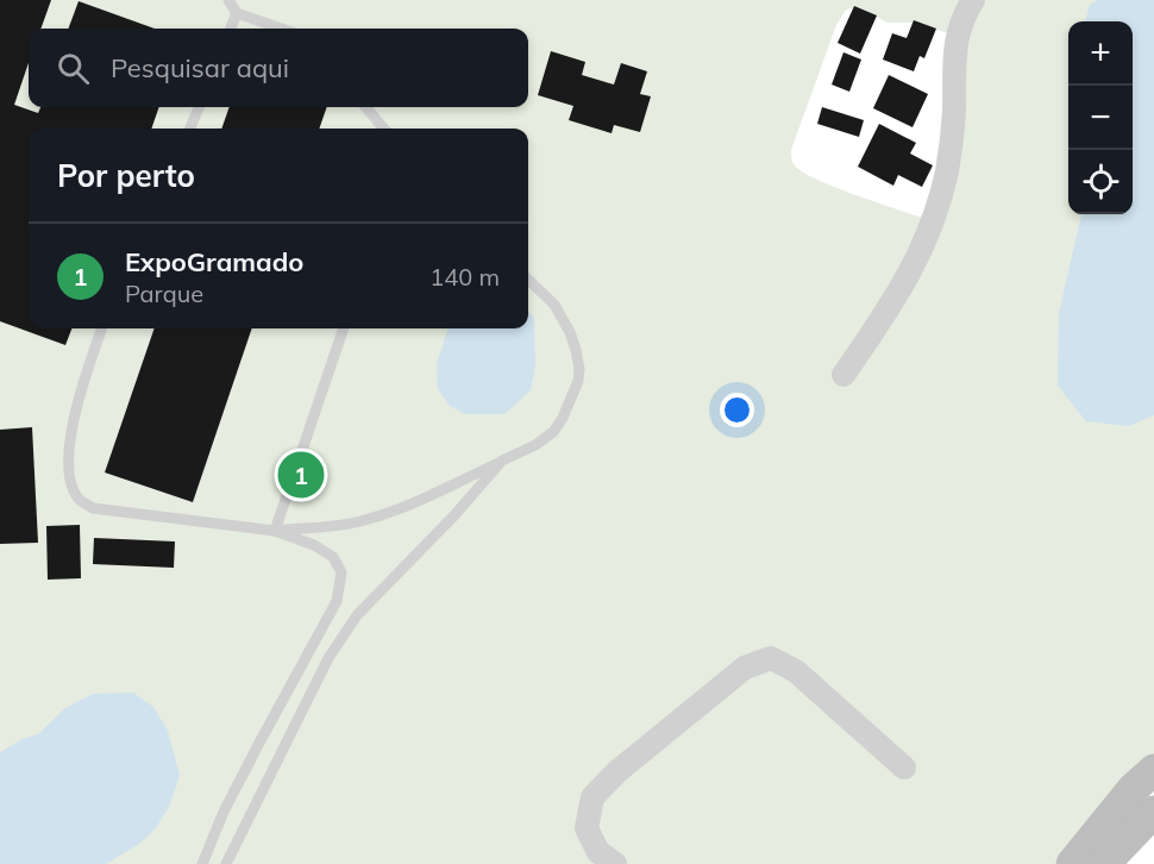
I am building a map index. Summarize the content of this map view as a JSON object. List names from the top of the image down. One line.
{"page":{"map_buttons":["+","−"],"search":"Pesquisar aqui","heading":"Por perto","list":[{"mark":"1","name":"ExpoGramado","note":"Parque","value":"140 m"}],"pins":"1"}}
